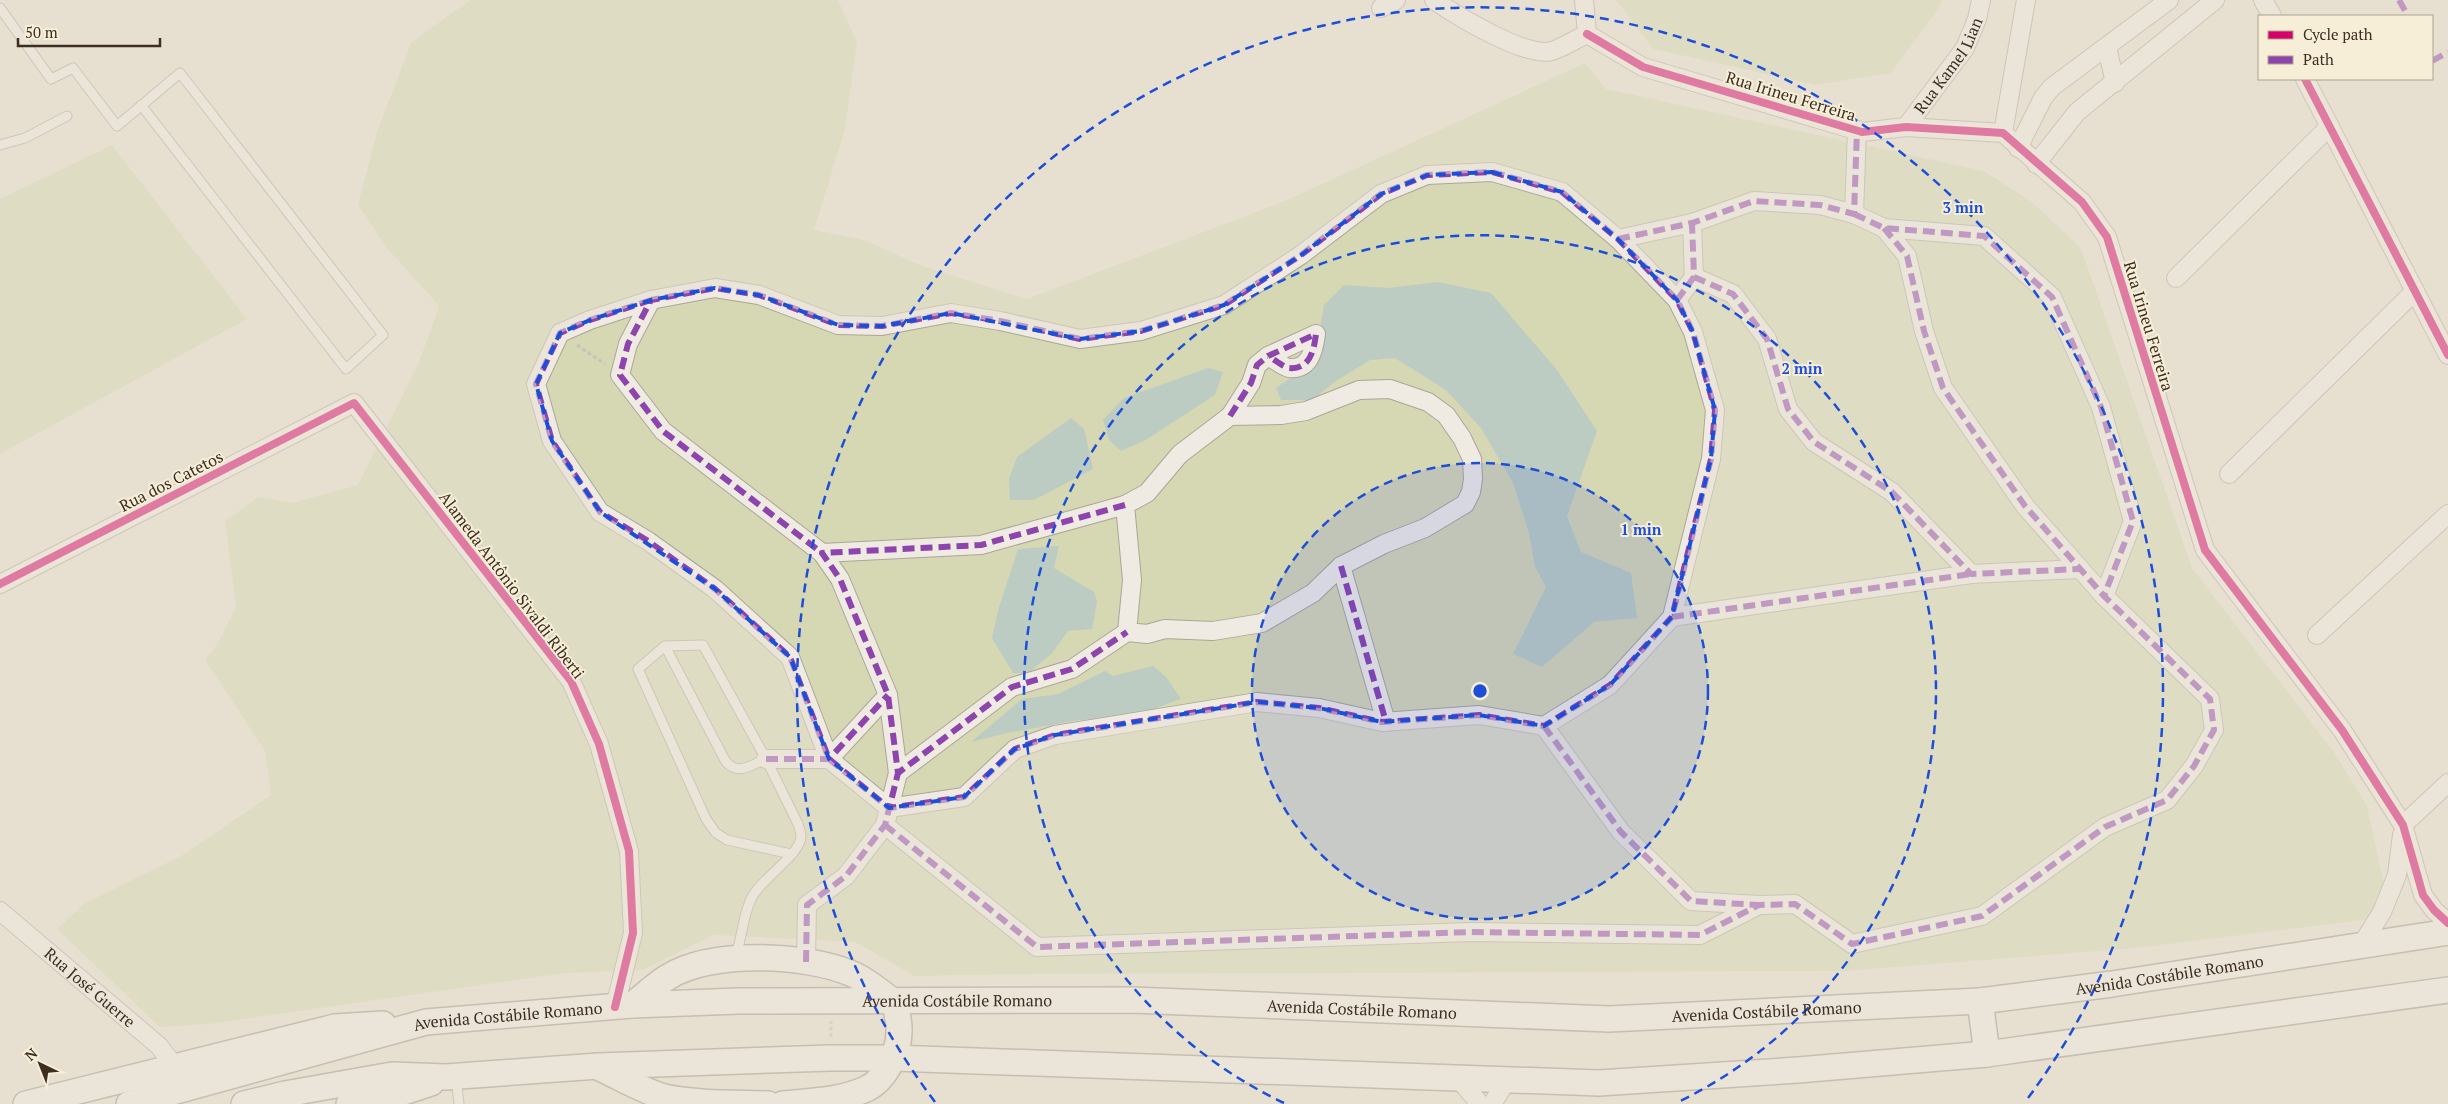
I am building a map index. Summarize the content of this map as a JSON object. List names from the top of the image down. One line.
{"streets":{"main road":["Avenida Costábile Romano"],"street":["Rua Kamel Lian","Rua Irineu Ferreira","Rua dos Catetos","Alameda Antônio Sivaldi Riberti","Rua José Guerre"]},"crossings":[["Rua Kamel Lian","Rua Irineu Ferreira"],["Rua dos Catetos","Alameda Antônio Sivaldi Riberti"],["Alameda Antônio Sivaldi Riberti","Avenida Costábile Romano"]],"legend":["Cycle path","Path"],"scale_bar":"50 m","north":"top left","rings":["3 min","2 min","1 min"]}
